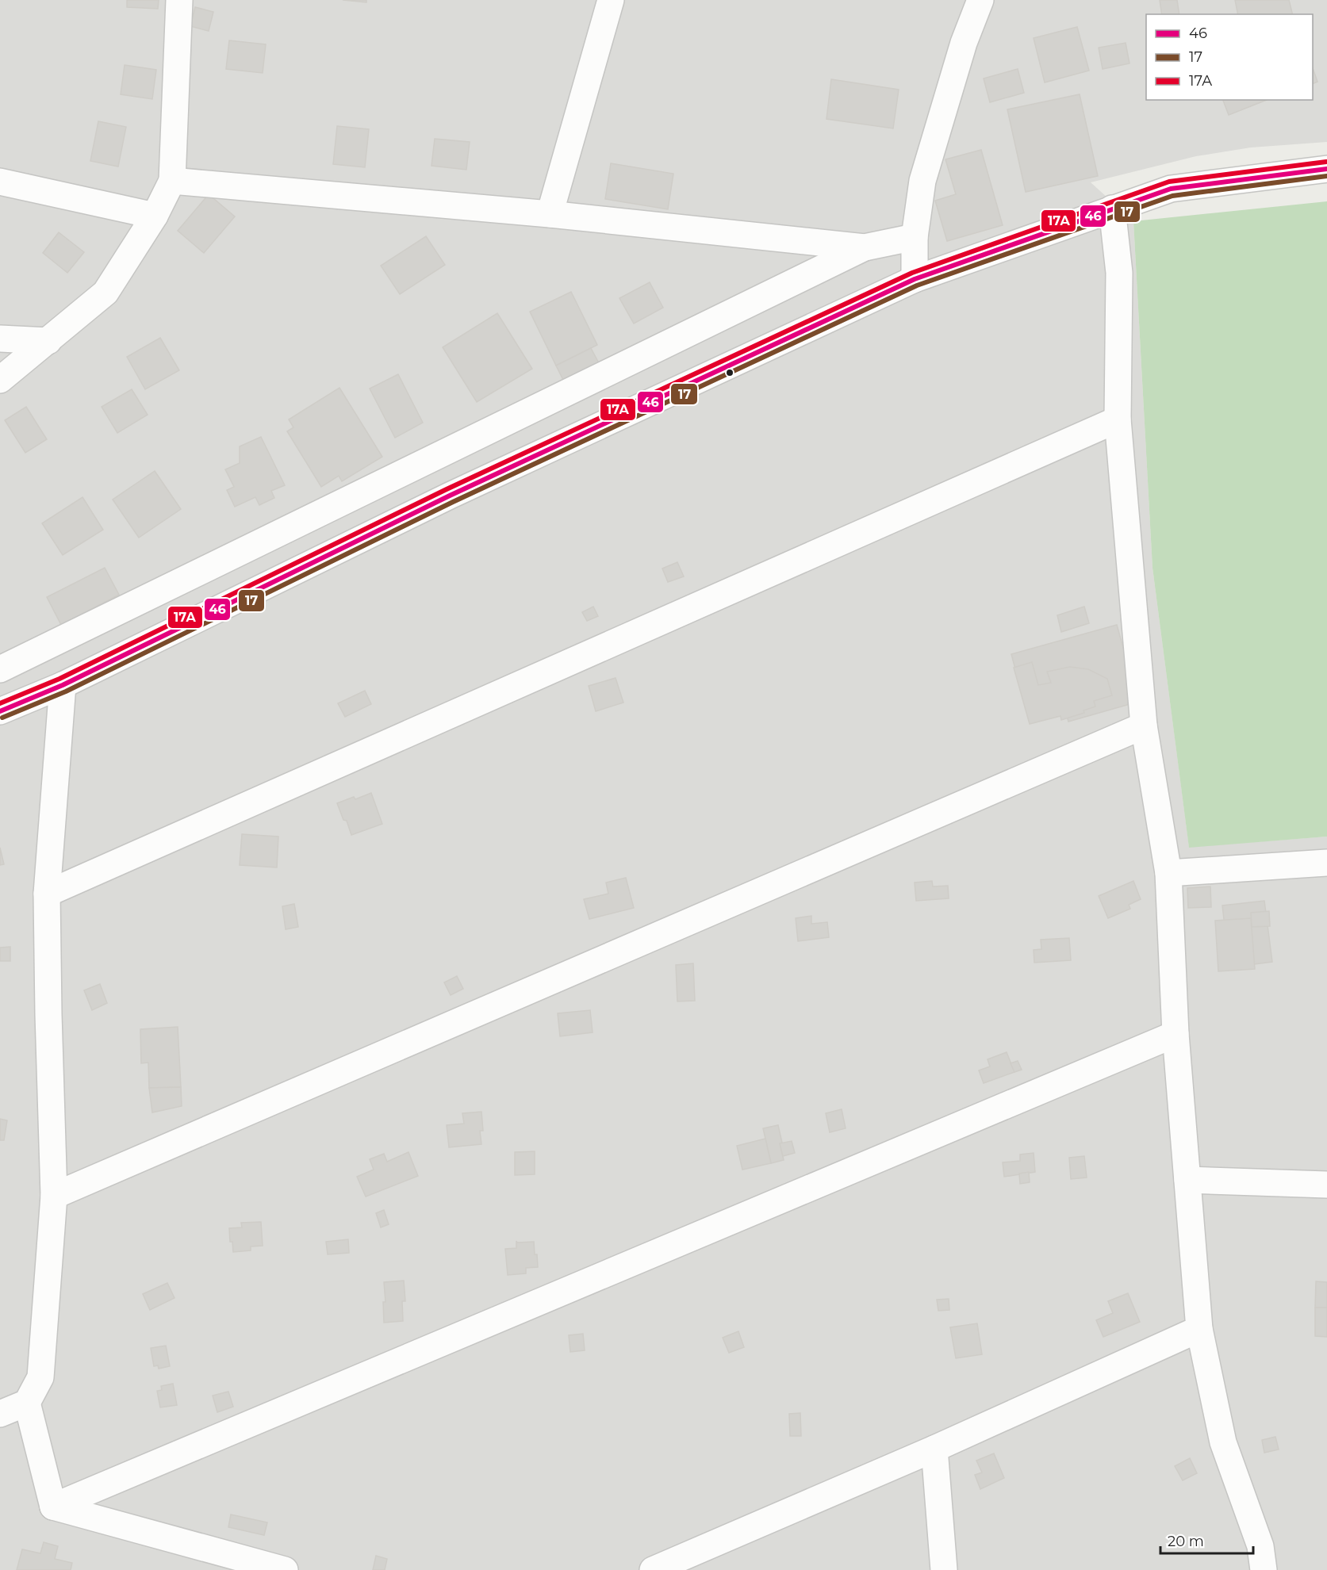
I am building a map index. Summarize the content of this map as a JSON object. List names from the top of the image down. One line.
{"lines":["transit line 17А","transit line 46","transit line 17"],"legend":["46","17","17А"],"scale_bar":"20 m"}
